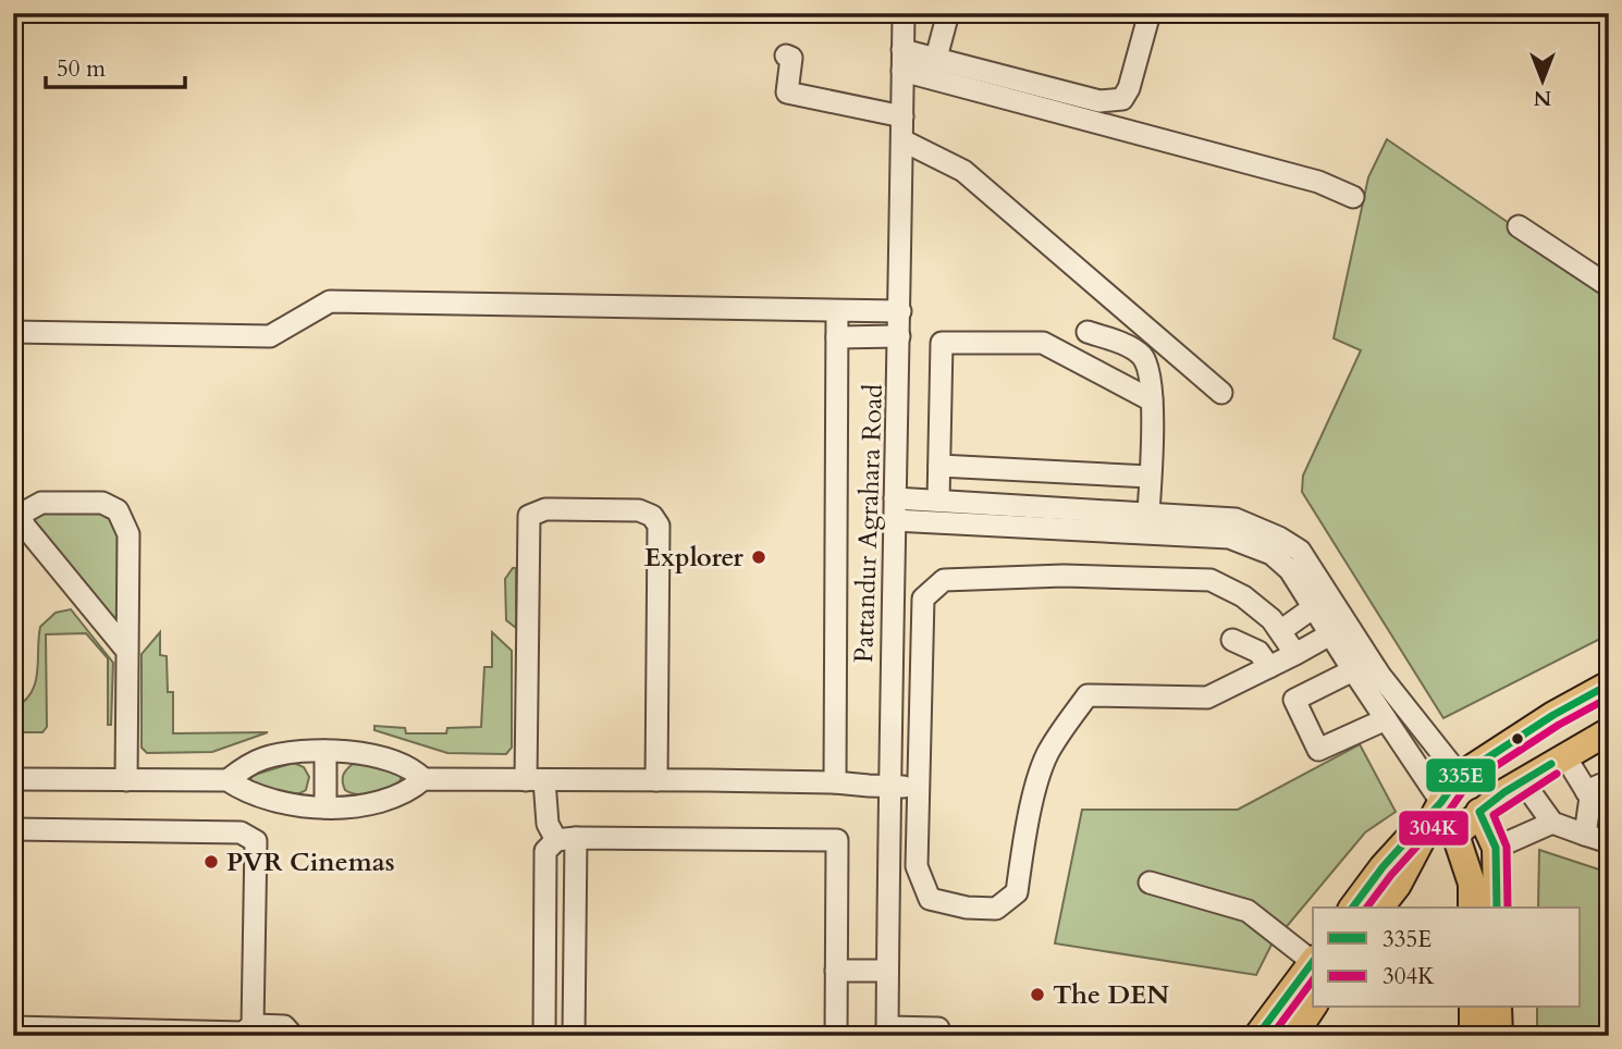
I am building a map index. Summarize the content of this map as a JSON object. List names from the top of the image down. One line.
{"streets":{"street":["Pattandur Agrahara Road"]},"places":["Explorer","PVR Cinemas","The DEN"],"lines":["transit line 335E","transit line 304K"],"legend":["335E","304K"],"scale_bar":"50 m","north":"bottom"}
